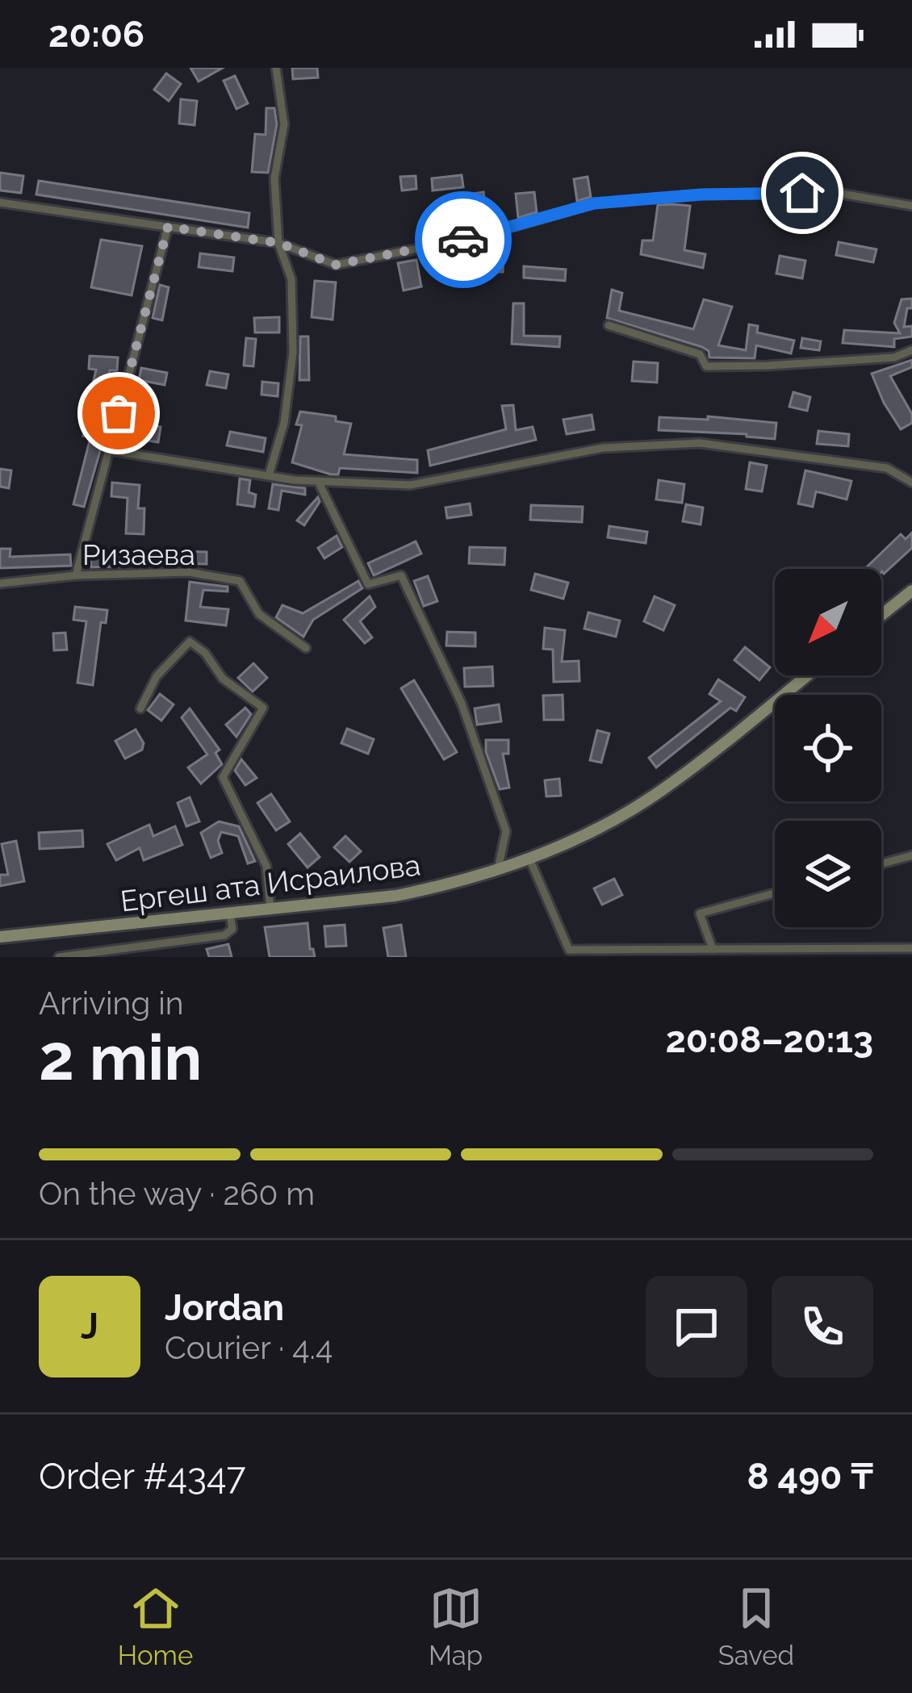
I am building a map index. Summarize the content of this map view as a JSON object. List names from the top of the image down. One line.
{"streets":{"main road":["Ергеш ата Исраилова"],"street":["Ризаева"]},"north":"bottom left","page":{"status":"20:06","heading":["2 min","Arriving in","20:08–20:13"],"panel":["Jordan","Courier · 4.4","Order #4347","8 490 ₸"],"bar":"On the way · 260 m","round":"J","tabs":["Home","Map","Saved"]}}
